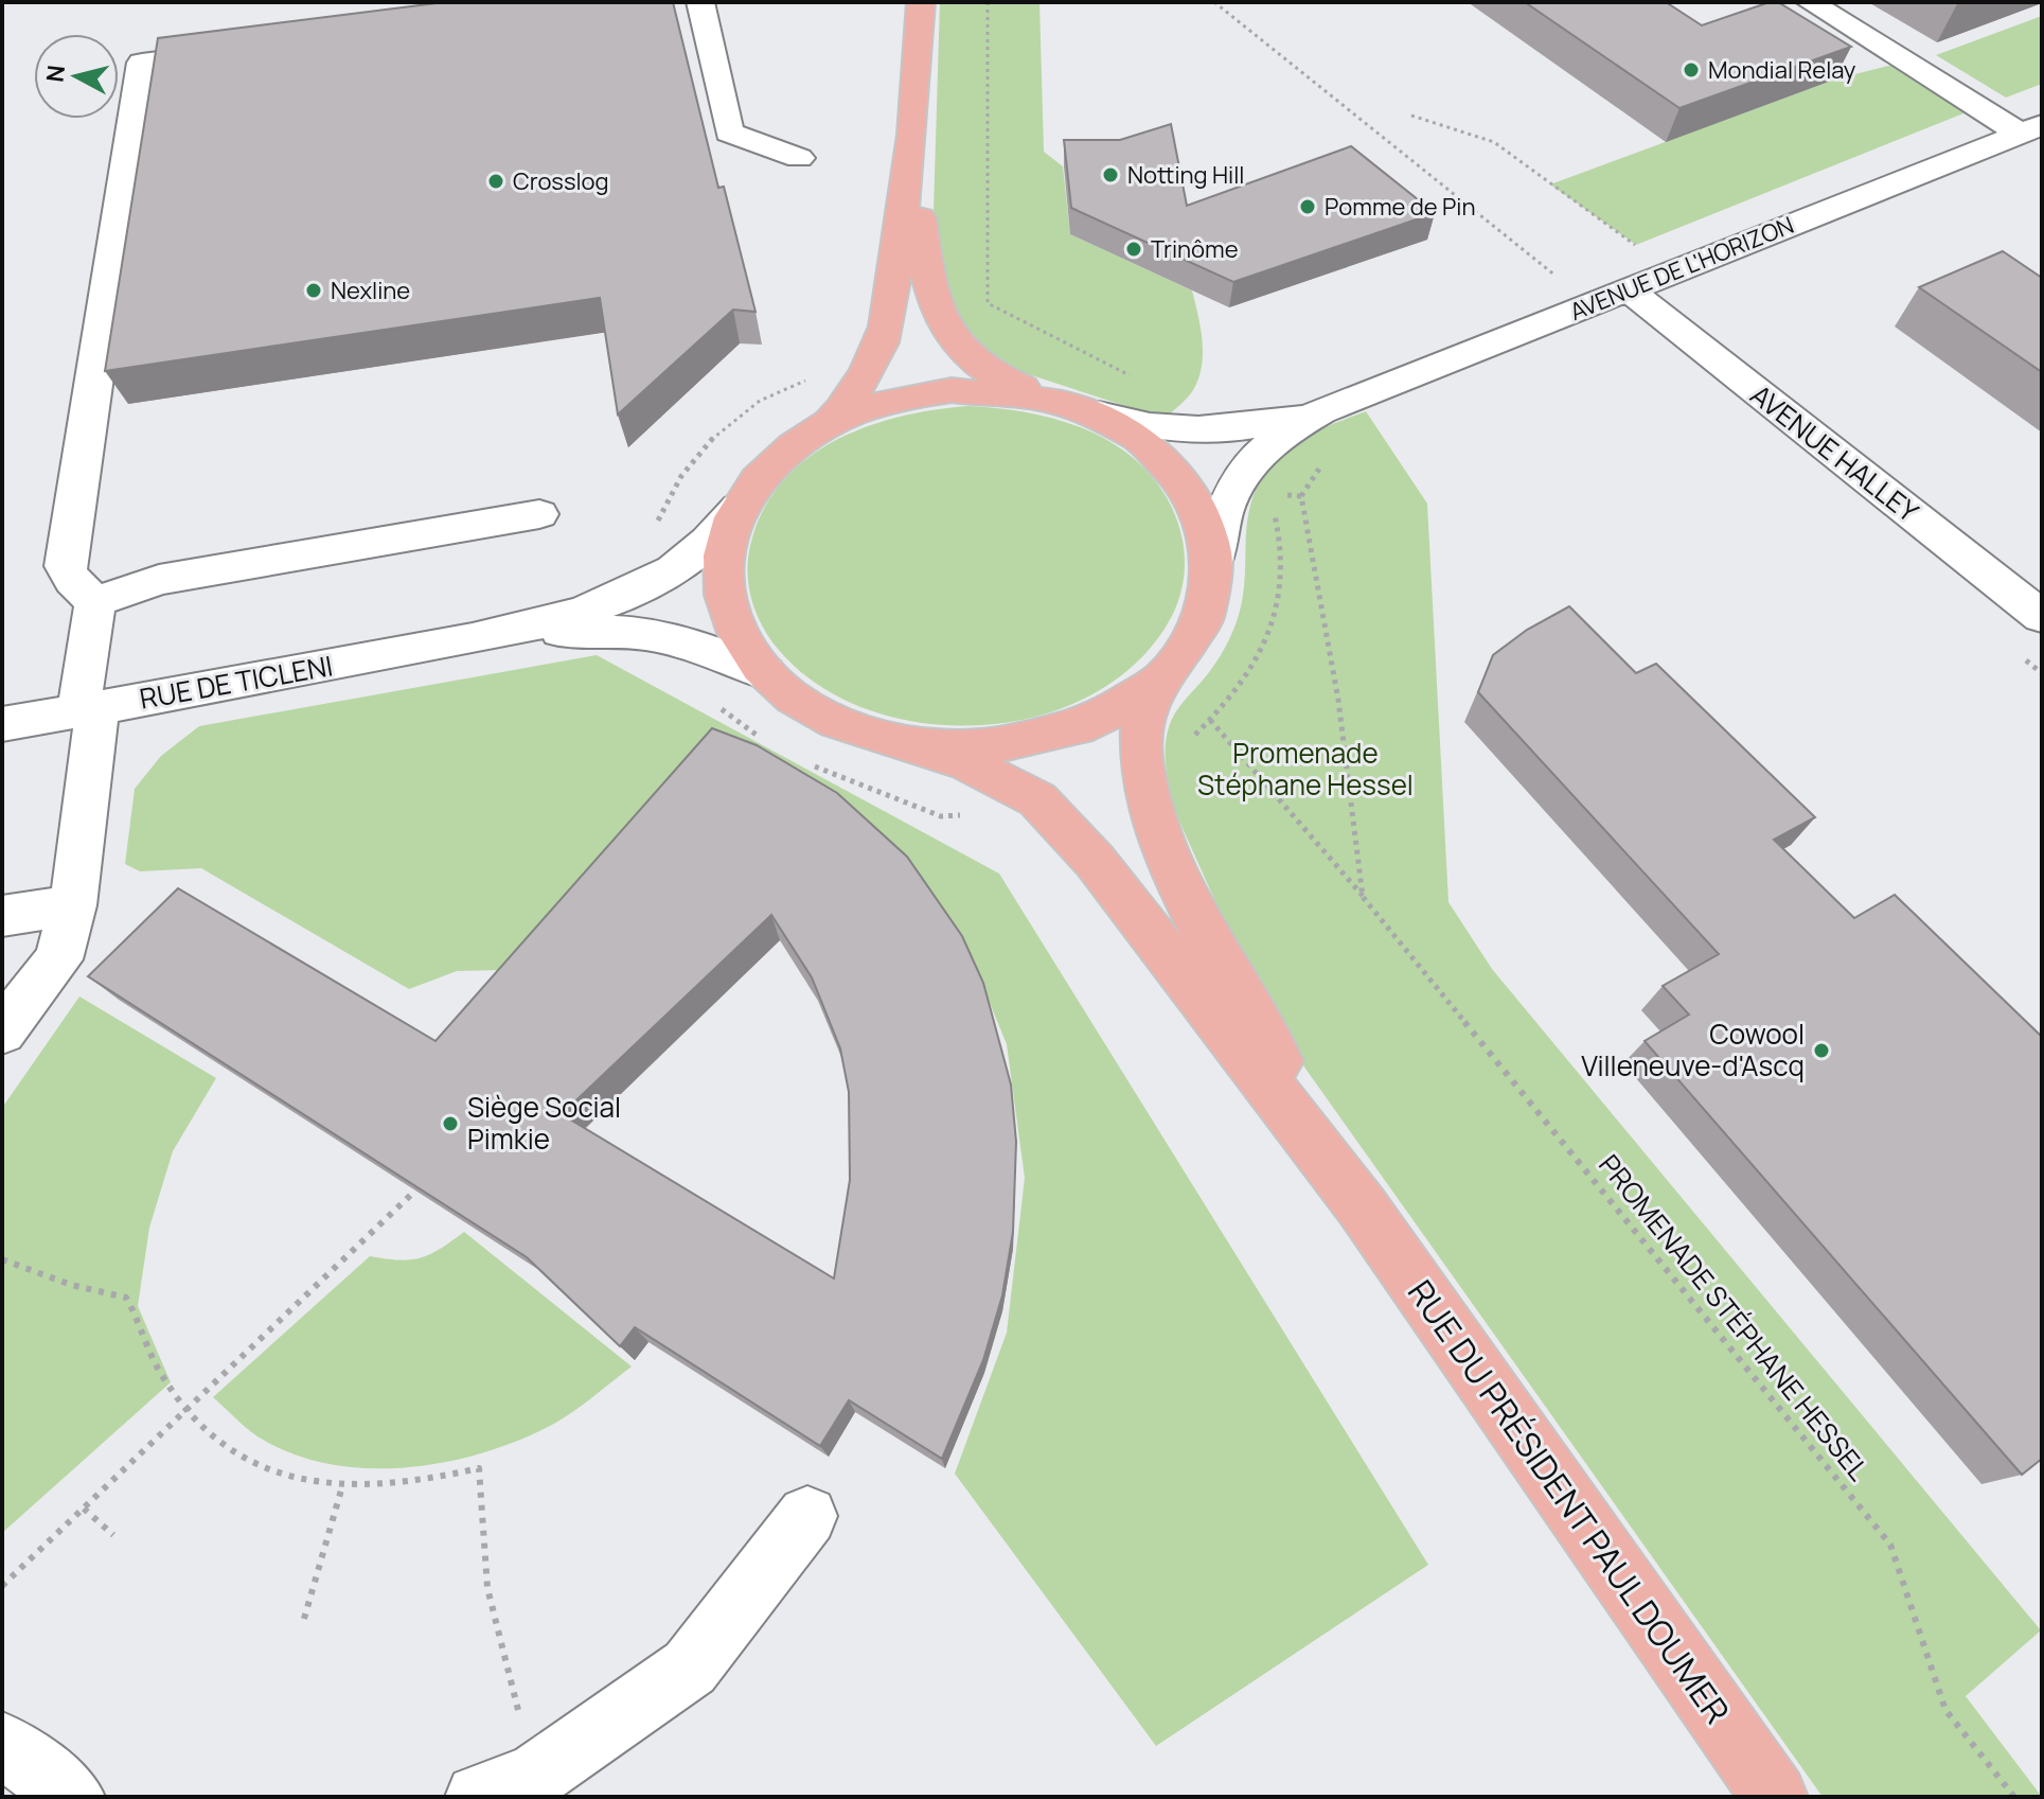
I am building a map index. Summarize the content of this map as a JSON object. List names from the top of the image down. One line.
{"streets":{"main road":["RUE DU PRÉSIDENT PAUL DOUMER"],"street":["AVENUE DE L'HORIZON","AVENUE HALLEY","RUE DE TICLENI"],"path":["PROMENADE STÉPHANE HESSEL"]},"crossings":[["AVENUE DE L'HORIZON","AVENUE HALLEY"]],"parks":["Promenade Stéphane Hessel"],"places":["Mondial Relay","Notting Hill","Crosslog","Pomme de Pin","Trinôme","Nexline","Cowool Villeneuve-d'Ascq","Siège Social Pimkie"],"north":"left"}
